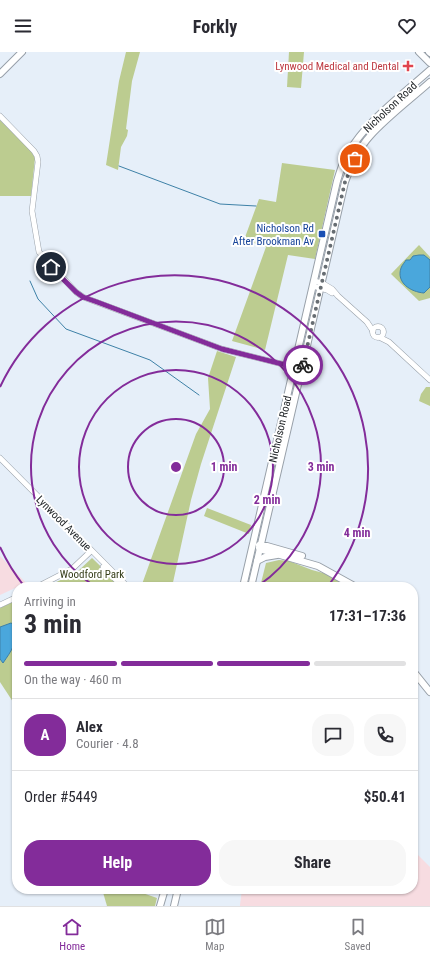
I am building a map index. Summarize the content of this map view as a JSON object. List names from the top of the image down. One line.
{"streets":{"main road":["Nicholson Road"],"street":["Lynwood Avenue"]},"parks":["Woodford Park"],"places":{"health":["Lynwood Medical and Dental"],"transit":["Nicholson Rd After Brookman Av"]},"page":{"header":"Forkly","heading":["3 min","Arriving in","17:31–17:36"],"panel":["Alex","Courier · 4.8","Order #5449","$50.41"],"bar":"On the way · 460 m","round":"A","buttons":["Help","Share"],"tabs":["Home","Map","Saved"]},"rings":["1 min","3 min","2 min","4 min"]}
